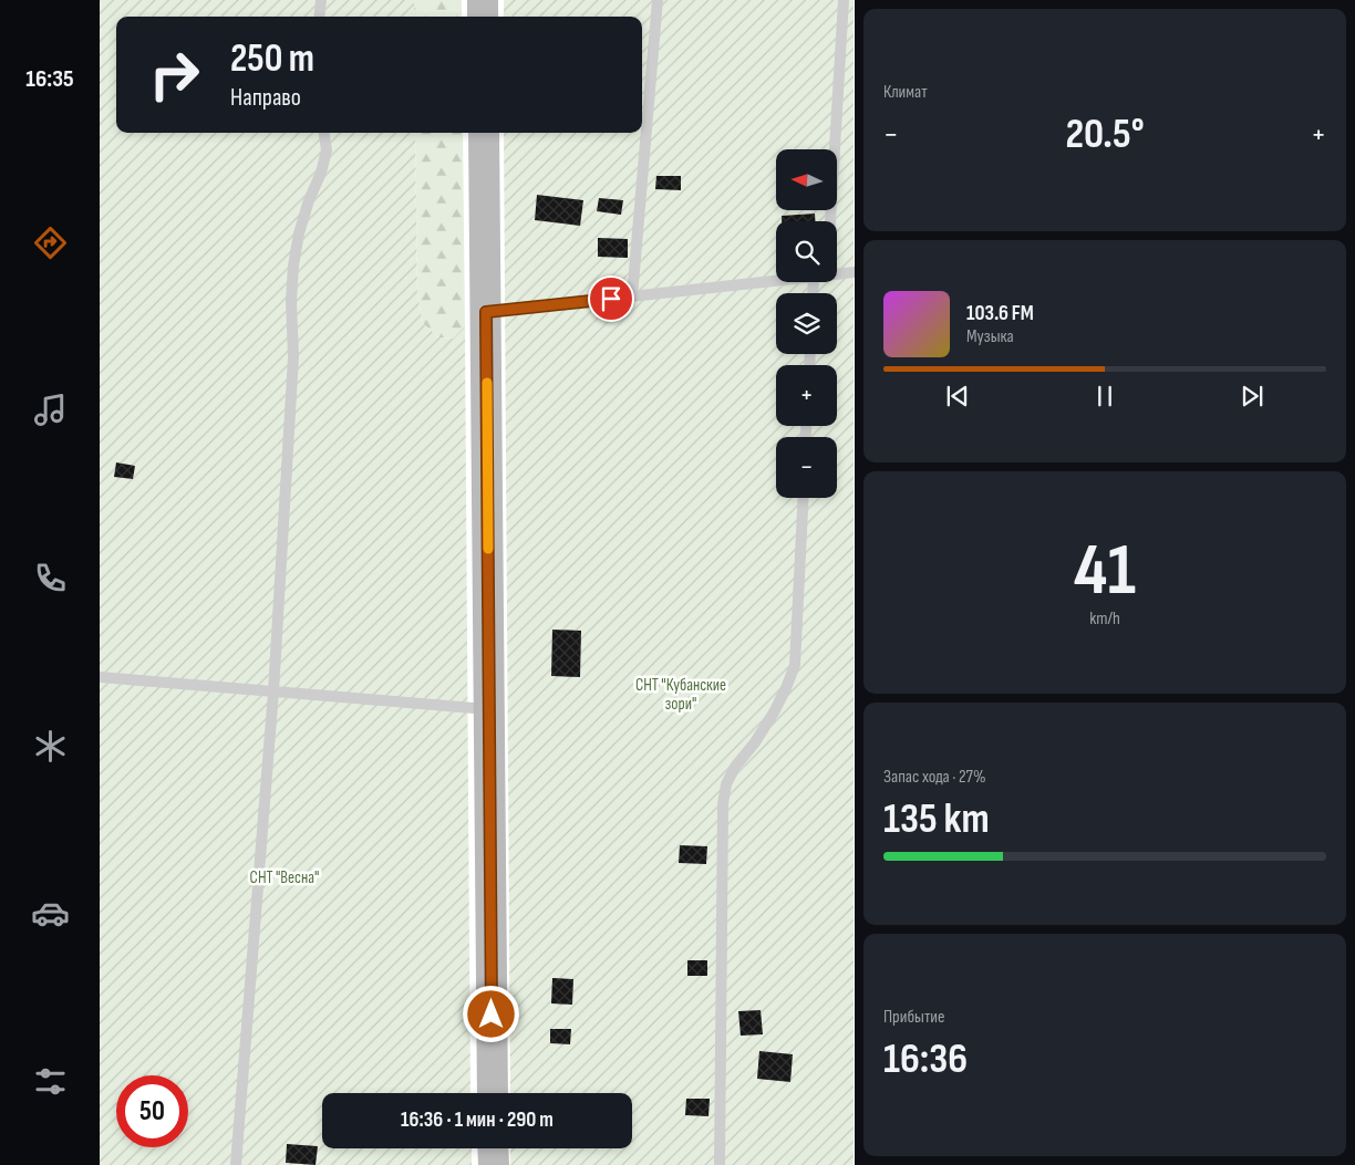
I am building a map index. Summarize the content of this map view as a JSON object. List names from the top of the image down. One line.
{"parks":["СНТ \"Кубанские зори\"","СНТ \"Весна\""],"north":"left","page":{"tabs":"16:35","tile":["Климат",["41","km/h"],["Запас хода · 27%","135 km"],["Прибытие","16:36"]],"turn":["250 m","Направо"],"heat":["−","20.5°","+"],"map_buttons":["+","−"],"song":["103.6 FM","Музыка"],"limit":"50","trip":"16:36 · 1 мин · 290 m"}}
